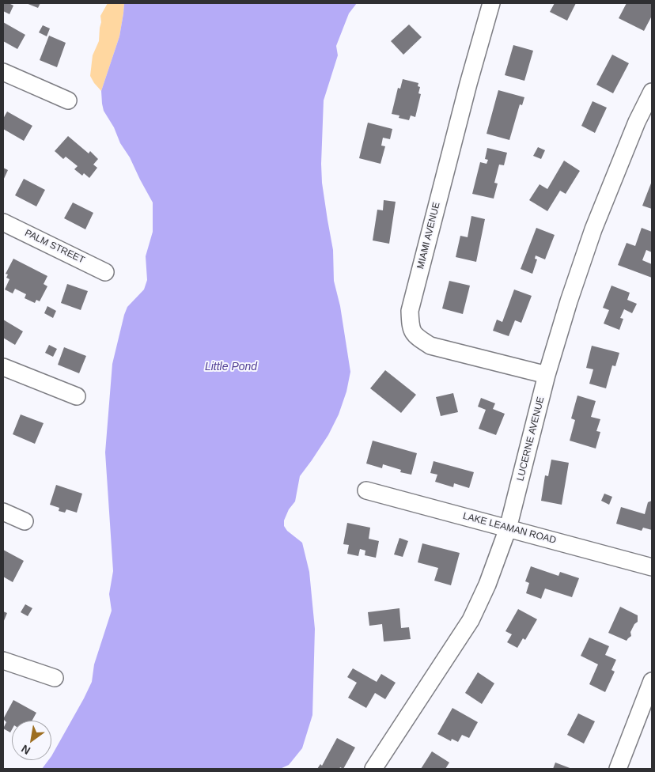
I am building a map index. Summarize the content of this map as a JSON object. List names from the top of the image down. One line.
{"streets":{"street":["MIAMI AVENUE","PALM STREET","LUCERNE AVENUE","LAKE LEAMAN ROAD"]},"crossings":[["MIAMI AVENUE","LUCERNE AVENUE"],["LUCERNE AVENUE","LAKE LEAMAN ROAD"]],"water":["Little Pond"],"north":"bottom left"}
